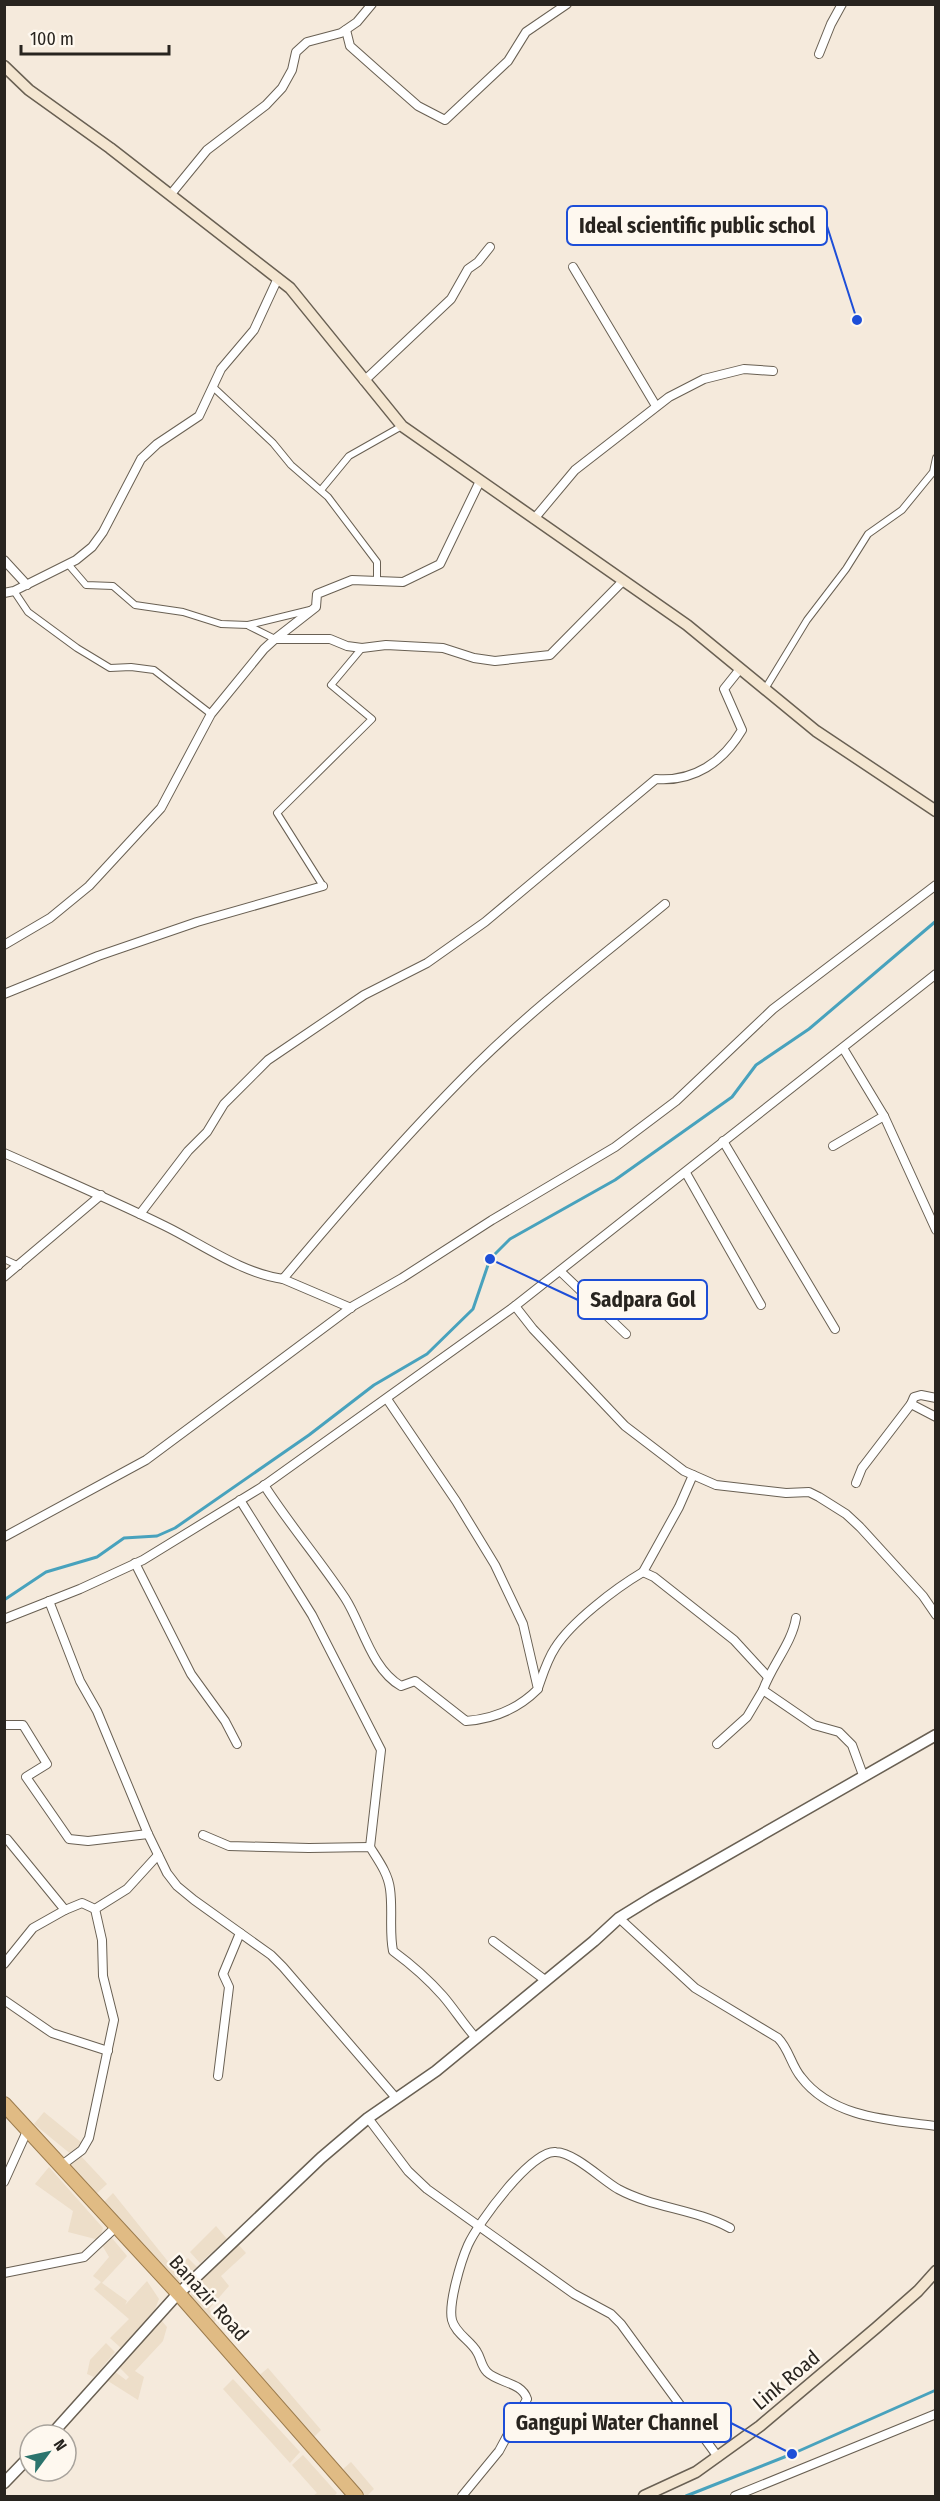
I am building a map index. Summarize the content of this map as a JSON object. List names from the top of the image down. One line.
{"streets":{"highway":["Banazir Road"],"main road":["Link Road"]},"places":["Ideal scientific public schol","Sadpara Gol","Gangupi Water Channel"],"scale_bar":"100 m","north":"top right"}
